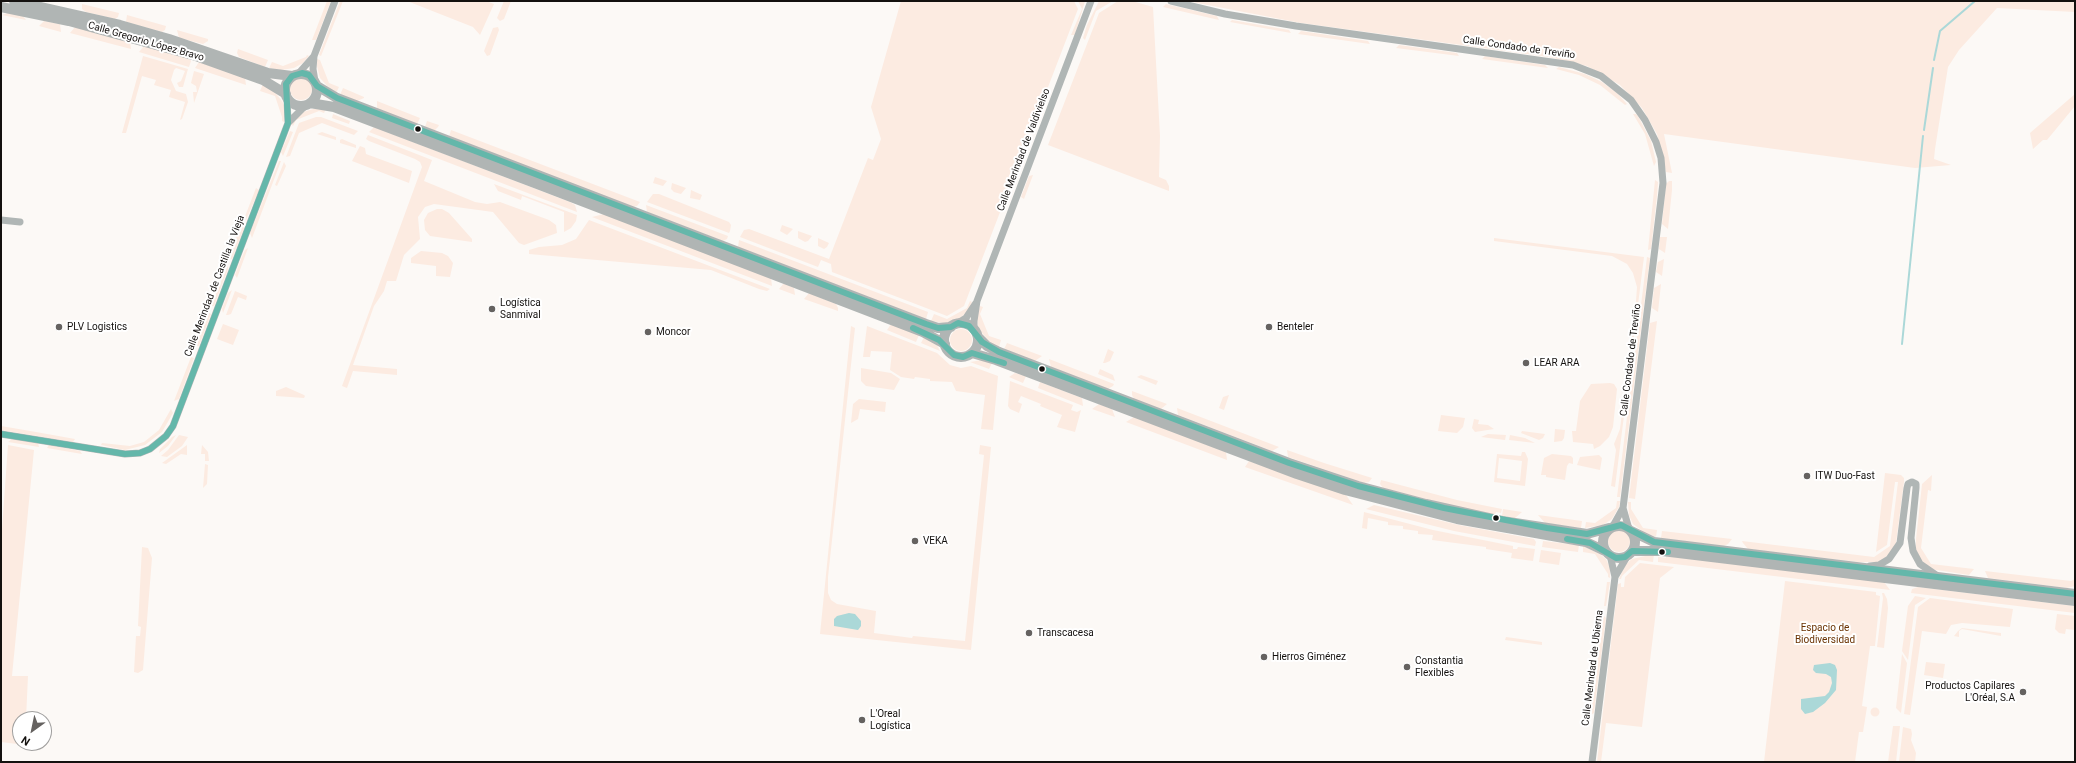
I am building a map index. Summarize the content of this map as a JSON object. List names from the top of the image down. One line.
{"streets":{"main road":["Calle Gregorio López Bravo"],"street":["Calle Condado de Treviño","Calle Merindad de Valdivielso","Calle Merindad de Castilla la Vieja","Calle Merindad de Ubierna"]},"crossings":[["Calle Gregorio López Bravo","Calle Merindad de Castilla la Vieja"],["Calle Condado de Treviño","Calle Merindad de Ubierna"]],"parks":["Espacio de Biodiversidad"],"places":["Logística Sanmival","PLV Logistics","Benteler","Moncor","LEAR ARA","ITW Duo-Fast","VEKA","Transcacesa","Hierros Giménez","Constantia Flexibles","Productos Capilares L'Oréal, S.A","L'Oreal Logística"],"north":"bottom left"}
